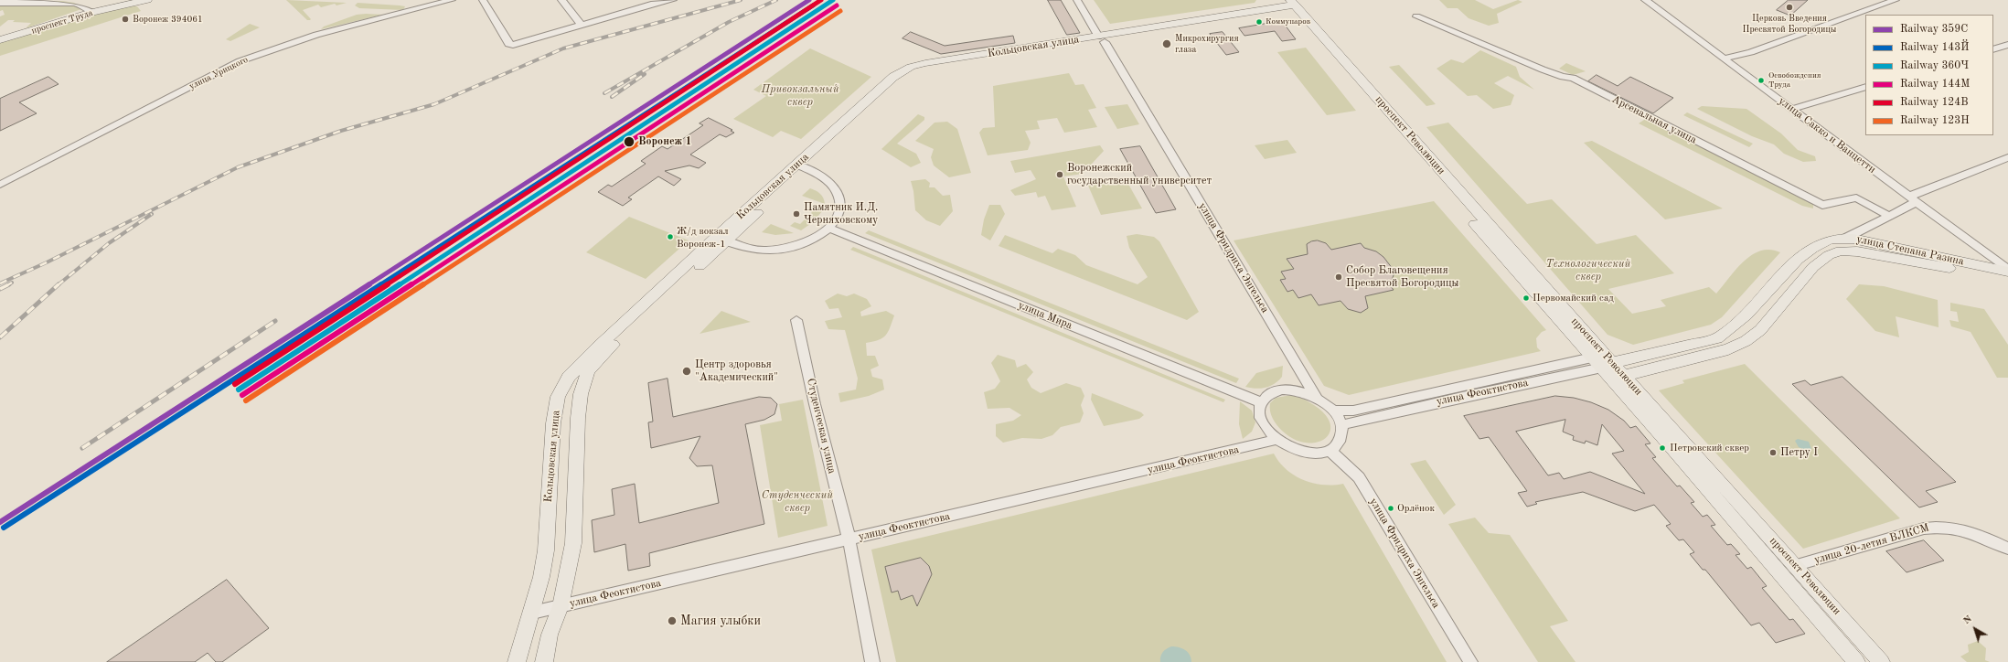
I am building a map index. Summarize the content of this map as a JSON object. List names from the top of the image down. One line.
{"streets":{"main road":["проспект Труда","Кольцовская улица","проспект Революции","улица Степана Разина"],"street":["улица Урицкого","Арсенальная улица","улица Сакко и Ванцетти","улица Фридриха Энгельса","улица Мира","улица Феоктистова","Студенческая улица","улица 20-летия ВЛКСМ"]},"crossings":[["Кольцовская улица","проспект Революции"],["Кольцовская улица","улица Фридриха Энгельса"],["Кольцовская улица","улица Феоктистова"],["проспект Революции","улица Степана Разина"],["проспект Революции","улица Феоктистова"],["проспект Революции","улица 20-летия ВЛКСМ"],["улица Сакко и Ванцетти","улица Степана Разина"],["улица Степана Разина","улица Феоктистова"],["улица Фридриха Энгельса","улица Мира"],["улица Фридриха Энгельса","улица Феоктистова"],["улица Мира","улица Феоктистова"],["улица Феоктистова","Студенческая улица"]],"parks":["Привокзальный сквер","Технологический сквер","Студенческий сквер"],"places":["Церковь Введения Пресвятой Богородицы","Воронеж 394061","Коммунаров","Микрохирургия глаза","Освобождения Труда","Воронеж 1","Воронежский государственный университет","Памятник И.Д. Черняховскому","Ж/д вокзал Воронеж-1","Собор Благовещения Пресвятой Богородицы","Первомайский сад","Центр здоровья \"Академический\"","Петровский сквер","Петру I","Орлёнок","Магия улыбки"],"lines":["rail line 359С","rail line 360Ч","rail line 124В","rail line 143Й","rail line 144М","rail line 123Н"],"legend":["Railway 359С","Railway 143Й","Railway 360Ч","Railway 144М","Railway 124В","Railway 123Н"],"north":"top left"}
